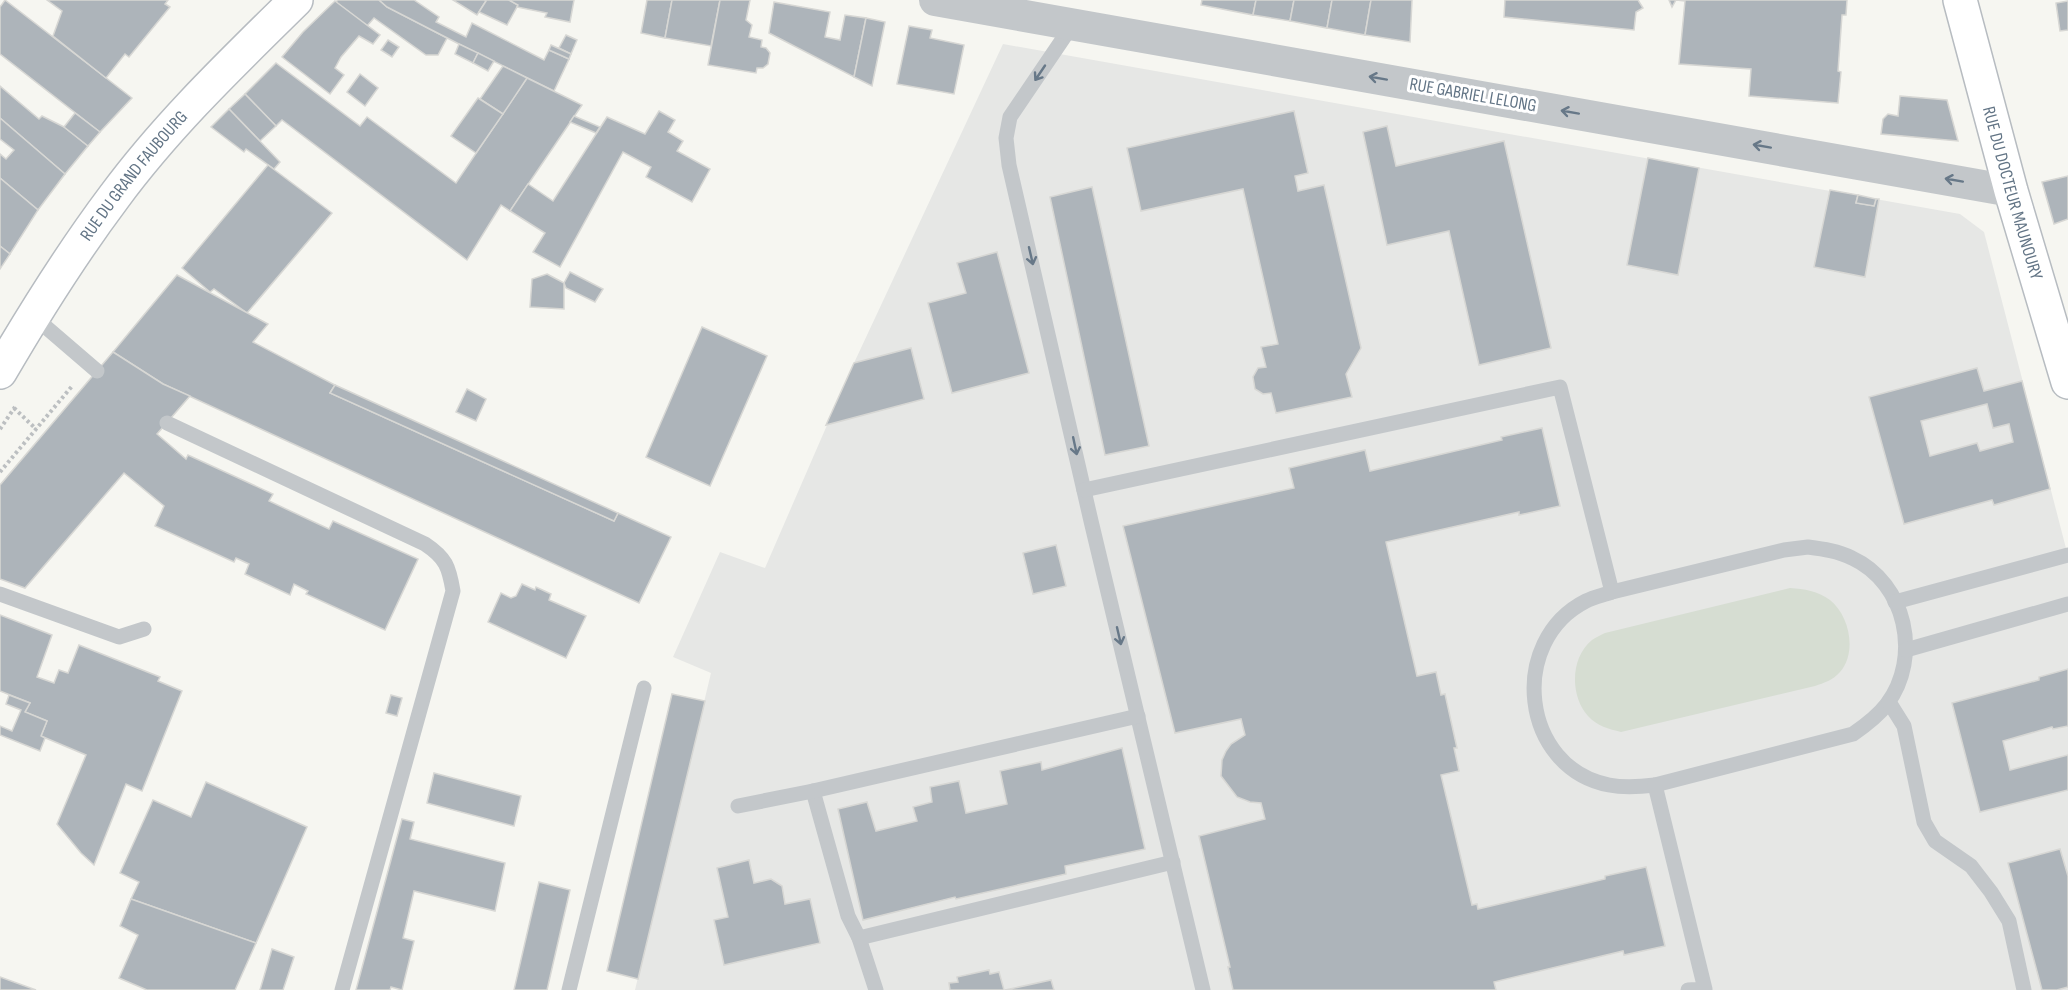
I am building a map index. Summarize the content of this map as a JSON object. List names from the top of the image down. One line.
{"streets":{"main road":["RUE DU GRAND FAUBOURG","RUE DU DOCTEUR MAUNOURY"],"street":["RUE GABRIEL LELONG"]},"crossings":[["RUE GABRIEL LELONG","RUE DU DOCTEUR MAUNOURY"]],"one_way":["RUE GABRIEL LELONG"]}
